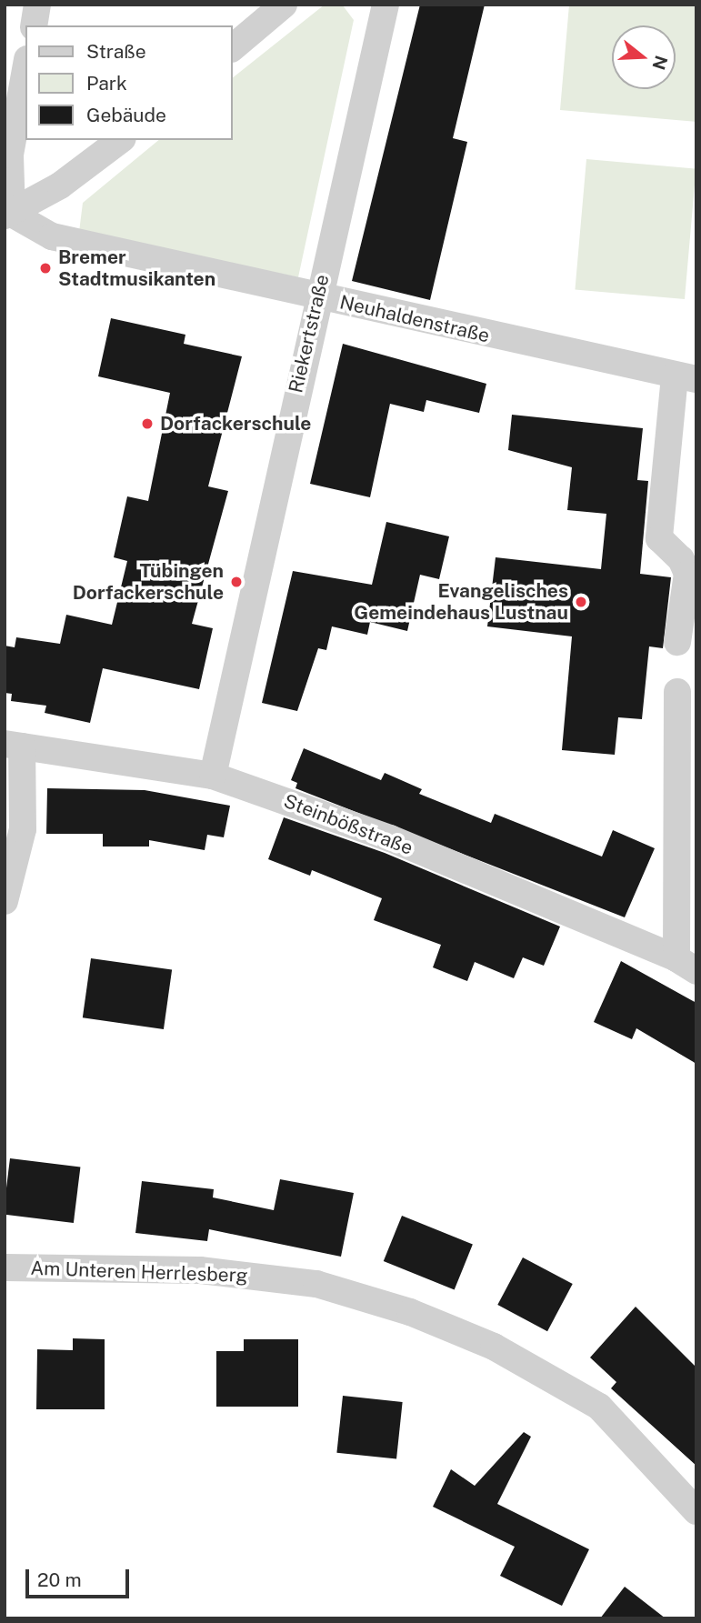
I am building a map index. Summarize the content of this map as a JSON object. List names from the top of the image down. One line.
{"streets":{"street":["Neuhaldenstraße","Riekertstraße","Steinbößstraße","Am Unteren Herrlesberg"]},"crossings":[["Neuhaldenstraße","Riekertstraße"],["Riekertstraße","Steinbößstraße"]],"places":["Bremer Stadtmusikanten","Dorfackerschule","Tübingen Dorfackerschule","Evangelisches Gemeindehaus Lustnau"],"legend":["Straße","Park","Gebäude"],"scale_bar":"20 m","north":"right"}
